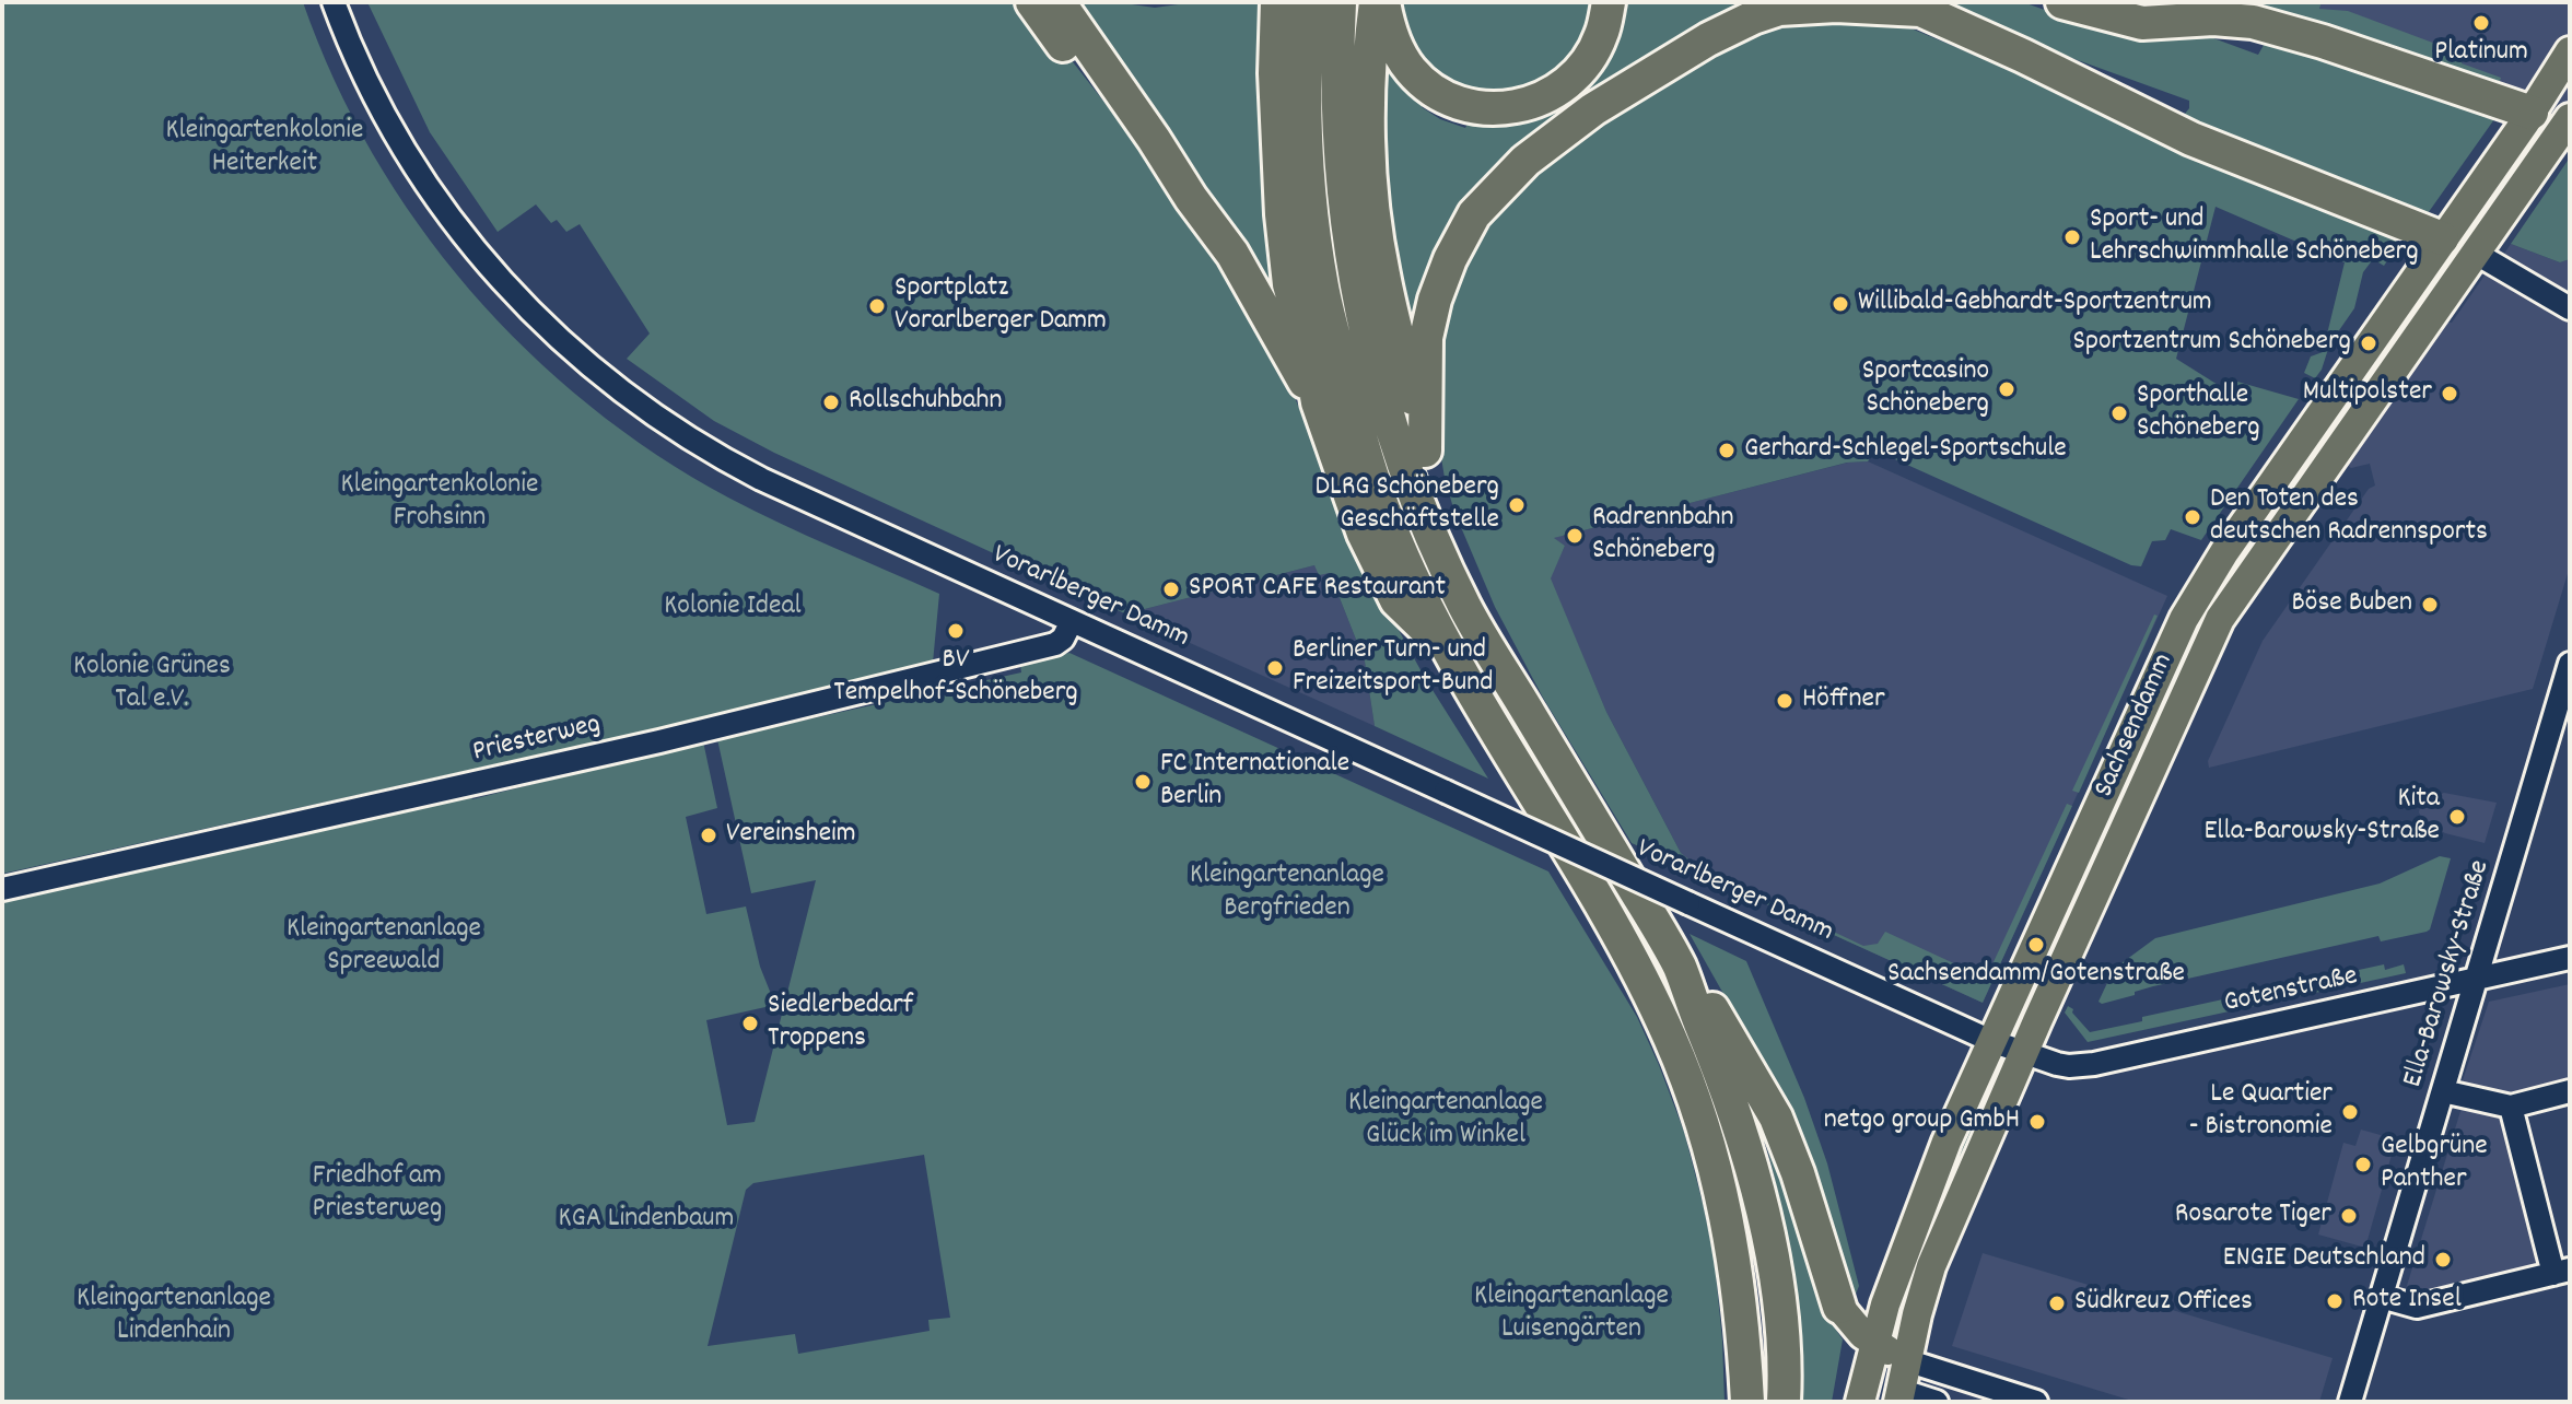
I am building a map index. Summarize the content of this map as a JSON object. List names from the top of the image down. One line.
{"streets":{"main road":["Sachsendamm"],"street":["Vorarlberger Damm","Priesterweg","Ella-Barowsky-Straße","Gotenstraße"]},"crossings":[["Vorarlberger Damm","Sachsendamm"],["Vorarlberger Damm","Priesterweg"],["Vorarlberger Damm","Gotenstraße"],["Sachsendamm","Gotenstraße"],["Ella-Barowsky-Straße","Gotenstraße"]],"parks":["Kleingartenkolonie Heiterkeit","Kleingartenkolonie Frohsinn","Kolonie Ideal","Kolonie Grünes Tal e.V.","Kleingartenanlage Bergfrieden","Kleingartenanlage Spreewald","Kleingartenanlage Glück im Winkel","Friedhof am Priesterweg","KGA Lindenbaum","Kleingartenanlage Luisengärten","Kleingartenanlage Lindenhain"],"places":["Platinum","Sport- und Lehrschwimmhalle Schöneberg","Willibald-Gebhardt-Sportzentrum","Sportplatz Vorarlberger Damm","Sportzentrum Schöneberg","Sportcasino Schöneberg","Multipolster","Rollschuhbahn","Sporthalle Schöneberg","Gerhard-Schlegel-Sportschule","DLRG Schöneberg Geschäftstelle","Den Toten des deutschen Radrennsports","Radrennbahn Schöneberg","SPORT CAFE Restaurant","Böse Buben","BV Tempelhof-Schöneberg","Berliner Turn- und Freizeitsport-Bund","Höffner","FC Internationale Berlin","Kita Ella-Barowsky-Straße","Vereinsheim","Sachsendamm/Gotenstraße","Siedlerbedarf Troppens","Le Quartier - Bistronomie","netgo group GmbH","Gelbgrüne Panther","Rosarote Tiger","ENGIE Deutschland","Rote Insel","Südkreuz Offices"]}
